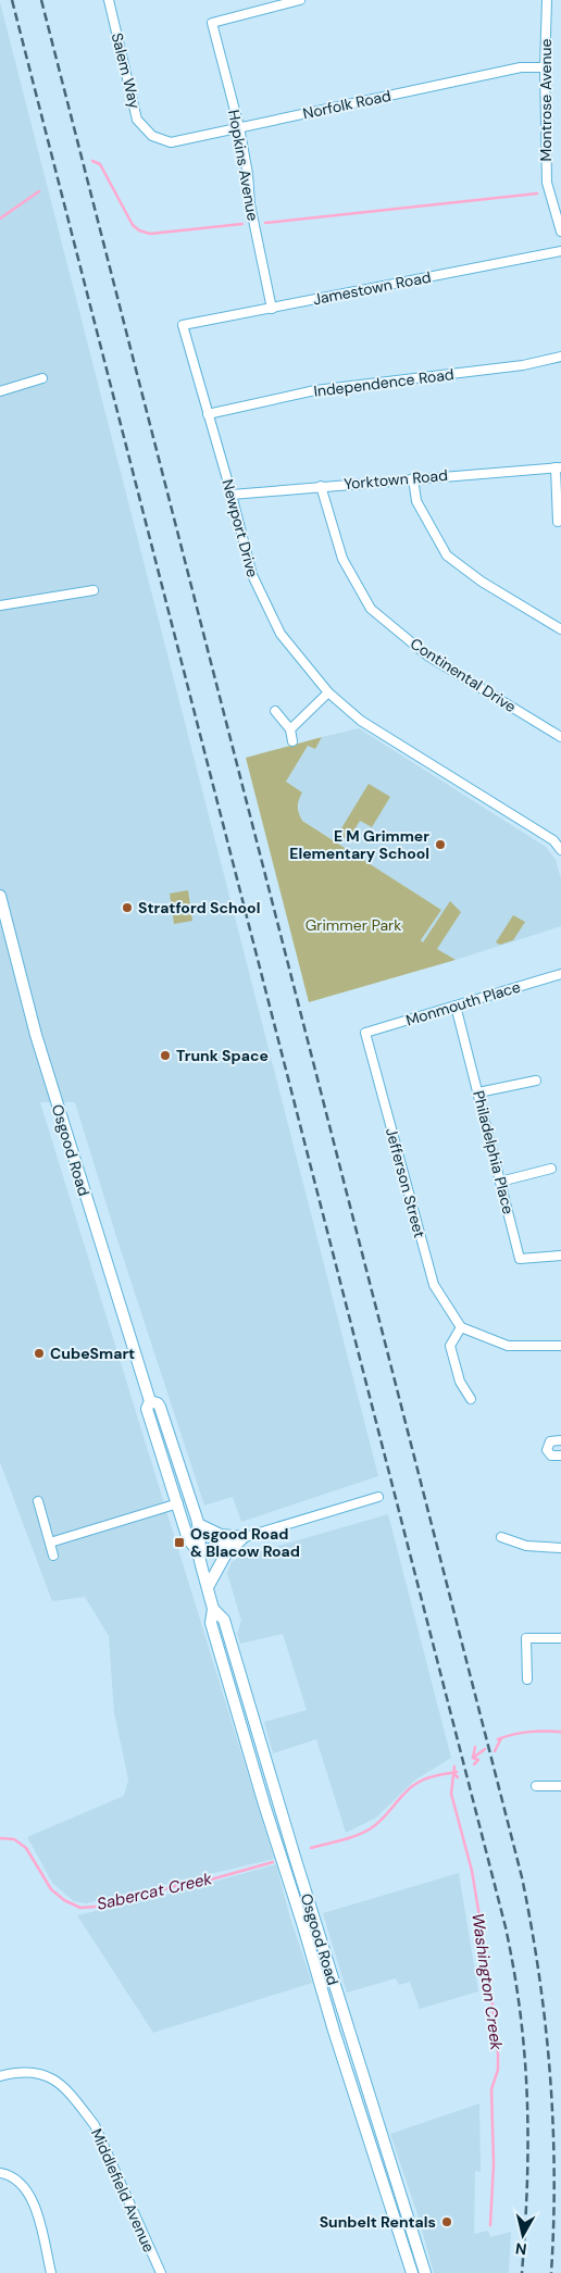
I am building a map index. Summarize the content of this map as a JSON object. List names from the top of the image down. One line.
{"streets":{"main road":["Osgood Road"],"street":["Salem Way","Montrose Avenue","Norfolk Road","Hopkins Avenue","Jamestown Road","Independence Road","Yorktown Road","Newport Drive","Continental Drive","Monmouth Place","Philadelphia Place","Jefferson Street","Middlefield Avenue"]},"crossings":[["Salem Way","Norfolk Road"],["Montrose Avenue","Norfolk Road"],["Norfolk Road","Hopkins Avenue"],["Hopkins Avenue","Jamestown Road"],["Jamestown Road","Newport Drive"],["Independence Road","Newport Drive"],["Yorktown Road","Newport Drive"],["Yorktown Road","Continental Drive"],["Monmouth Place","Philadelphia Place"],["Monmouth Place","Jefferson Street"]],"water":["Sabercat Creek","Washington Creek"],"parks":["Grimmer Park"],"places":{"other":["E M Grimmer Elementary School","Stratford School","Trunk Space","CubeSmart","Sunbelt Rentals"],"transit":["Osgood Road & Blacow Road"]},"north":"bottom"}
